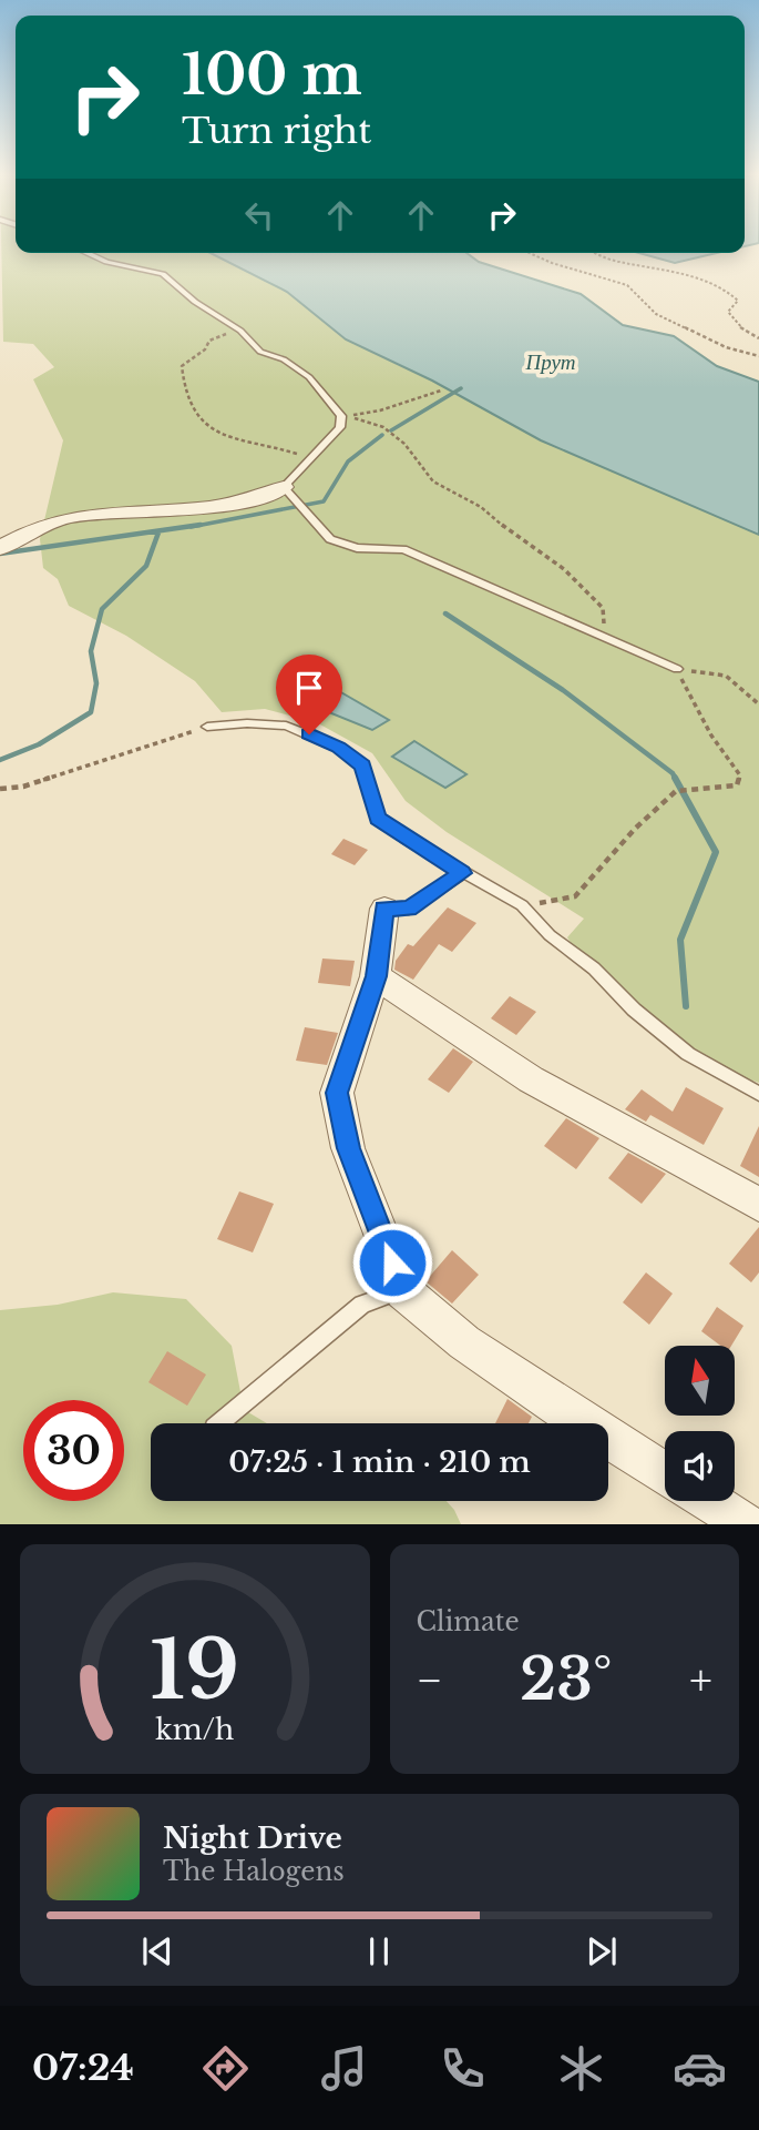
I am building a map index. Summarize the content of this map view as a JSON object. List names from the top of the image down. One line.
{"water":["Прут"],"north":"top","page":{"turn":["100 m","Turn right"],"limit":"30","trip":"07:25 · 1 min · 210 m","tile":"Climate","heat":["−","23°","+"],"song":["Night Drive","The Halogens"],"tabs":"07:24","gauge":["19","km/h"]}}
